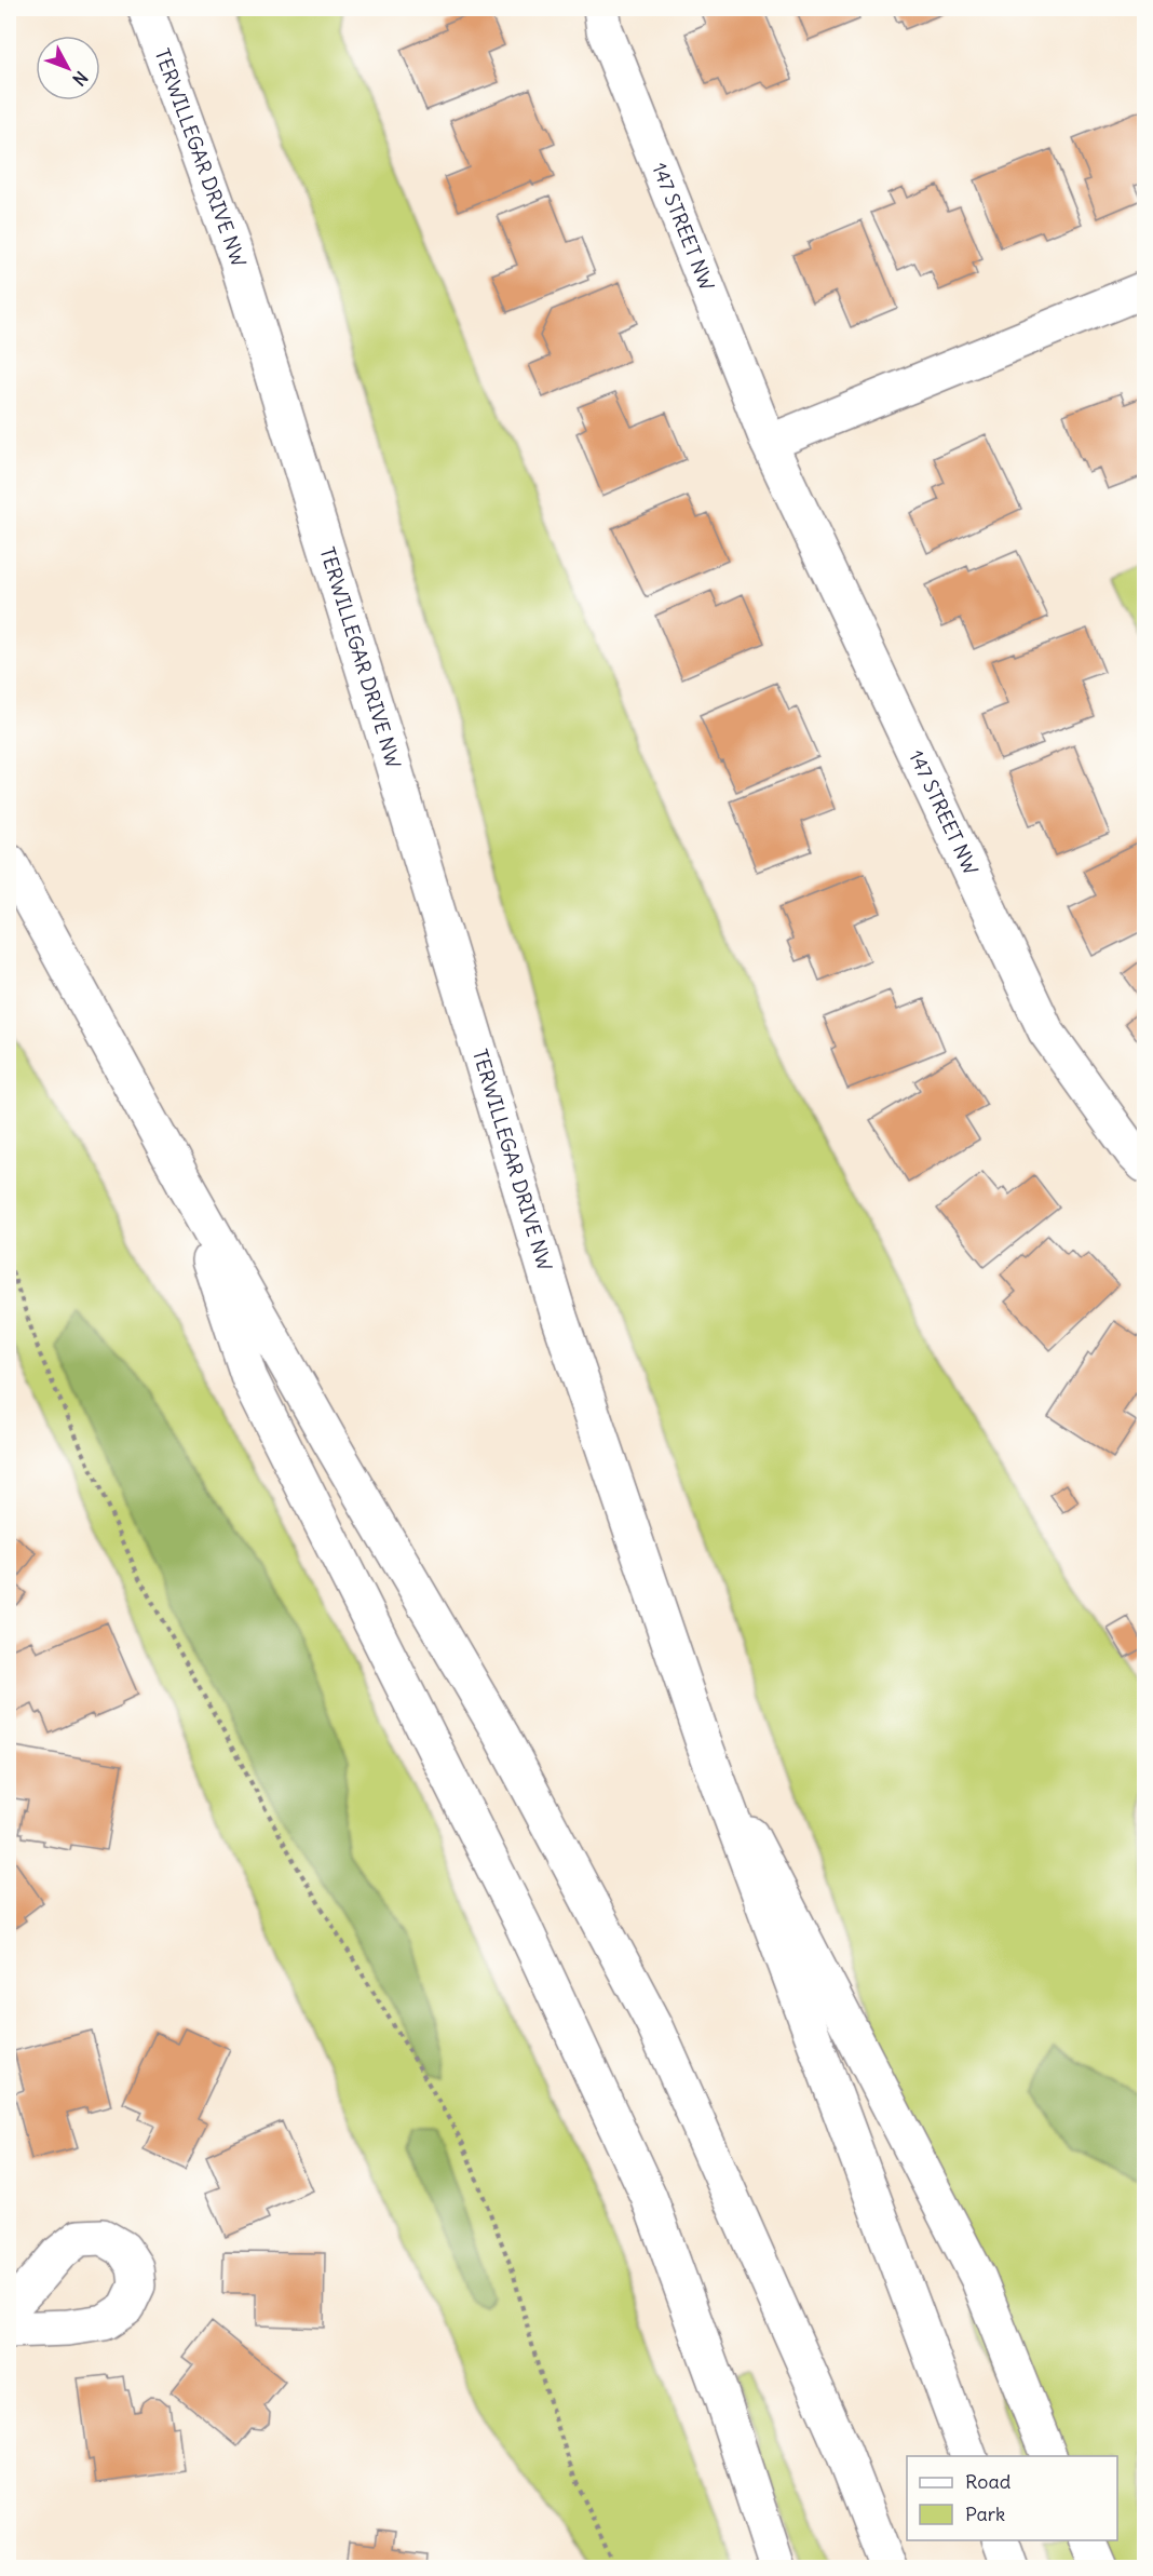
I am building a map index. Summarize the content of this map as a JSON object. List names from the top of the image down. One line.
{"streets":{"main road":["TERWILLEGAR DRIVE NW","147 STREET NW"]},"legend":["Road","Park"],"north":"bottom right"}
